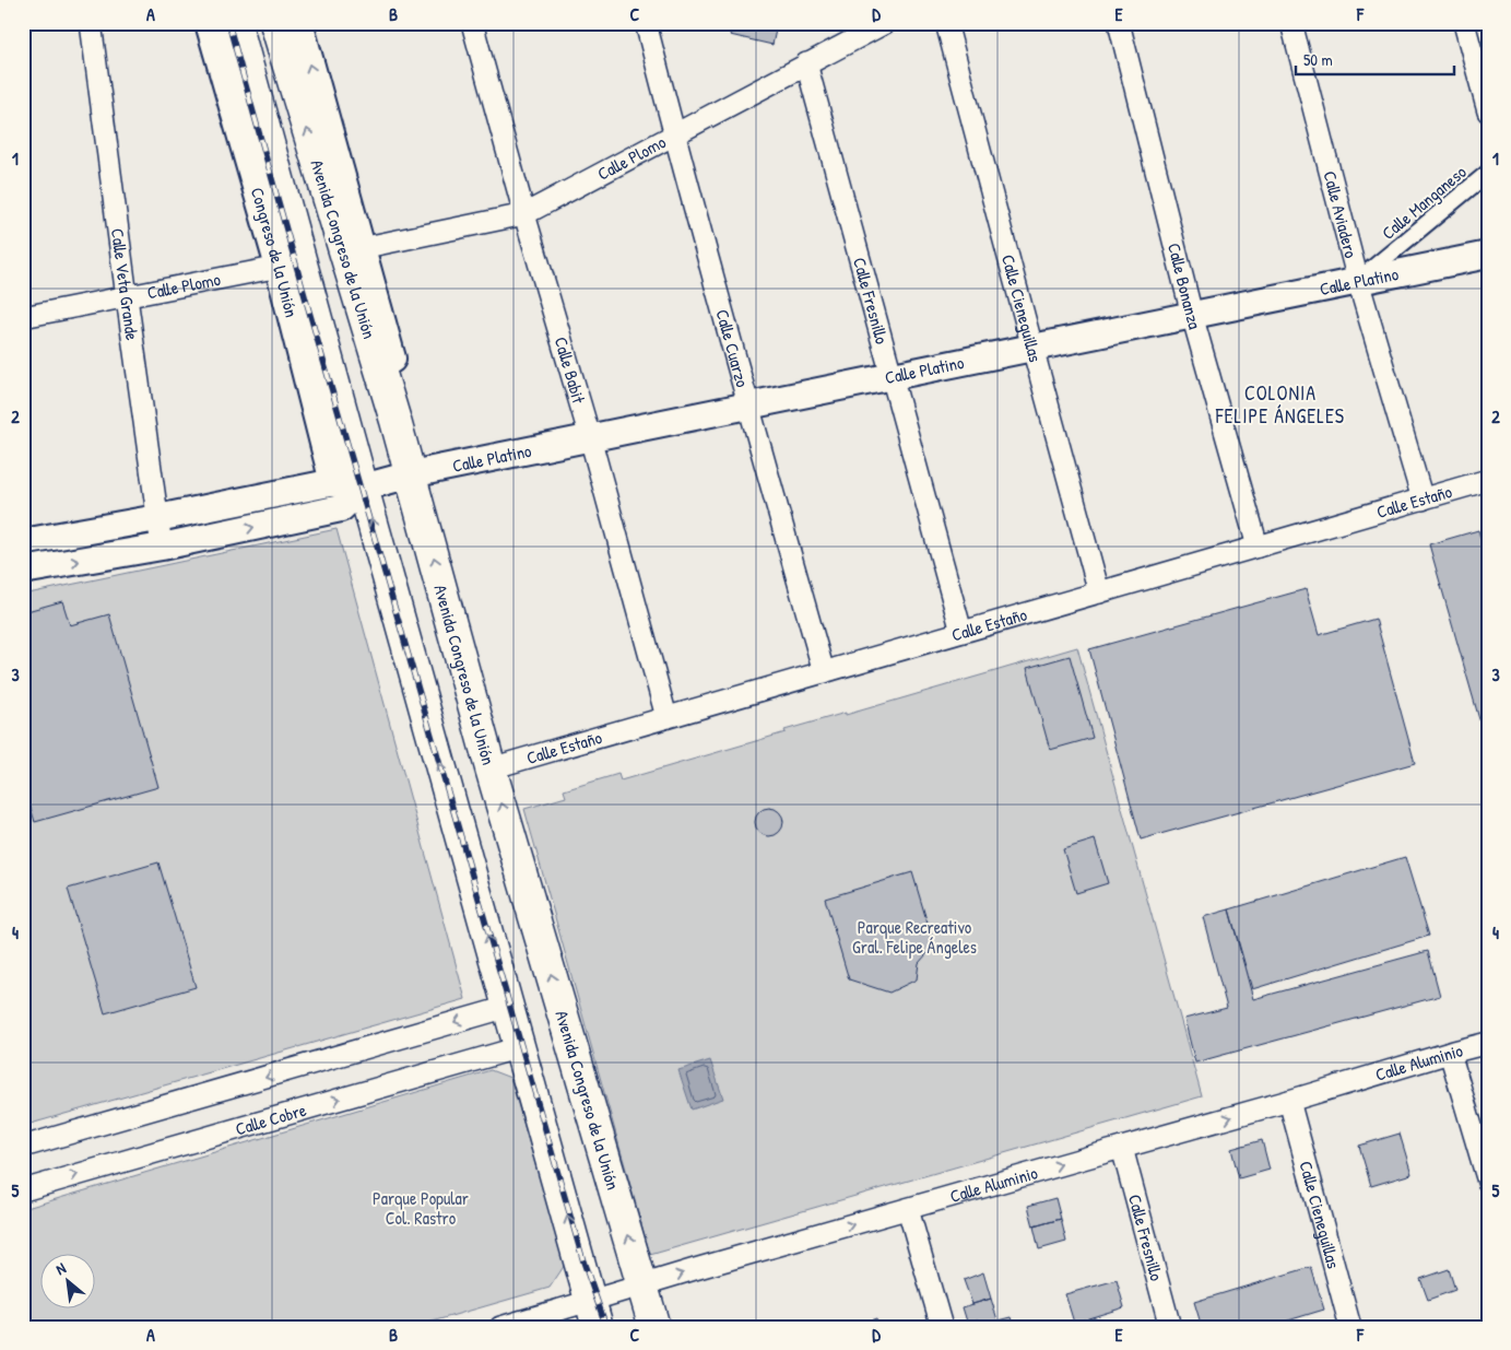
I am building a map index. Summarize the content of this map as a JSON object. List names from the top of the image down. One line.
{"streets":{"main road":["Avenida Congreso de la Unión","Congreso de la Unión"],"street":["Calle Plomo","Calle Manganeso","Calle Aviadero","Calle Platino","Calle Veta Grande","Calle Bonanza","Calle Fresnillo","Calle Cieneguillas","Calle Cuarzo","Calle Babit","Calle Estaño","Calle Aluminio","Calle Cobre"]},"crossings":[["Calle Plomo","Congreso de la Unión"],["Calle Plomo","Calle Veta Grande"],["Calle Plomo","Calle Fresnillo"],["Calle Plomo","Calle Cuarzo"],["Calle Plomo","Calle Babit"],["Calle Manganeso","Calle Aviadero"],["Calle Manganeso","Calle Platino"],["Calle Aviadero","Calle Platino"],["Calle Aviadero","Calle Estaño"],["Avenida Congreso de la Unión","Calle Platino"],["Avenida Congreso de la Unión","Calle Estaño"],["Avenida Congreso de la Unión","Calle Aluminio"],["Congreso de la Unión","Calle Platino"],["Calle Platino","Calle Veta Grande"],["Calle Platino","Calle Bonanza"],["Calle Platino","Calle Fresnillo"],["Calle Platino","Calle Cieneguillas"],["Calle Platino","Calle Cuarzo"],["Calle Platino","Calle Babit"],["Calle Bonanza","Calle Estaño"],["Calle Fresnillo","Calle Estaño"],["Calle Fresnillo","Calle Aluminio"],["Calle Cieneguillas","Calle Estaño"],["Calle Cieneguillas","Calle Aluminio"],["Calle Cuarzo","Calle Estaño"],["Calle Babit","Calle Estaño"]],"one_way":["Calle Aluminio"],"districts":["COLONIA FELIPE ÁNGELES"],"parks":["Parque Recreativo Gral. Felipe Ángeles","Parque Popular Col. Rastro"],"scale_bar":"50 m","north":"top left","grid":{"columns":["A","B","C","D","E","F"],"rows":["1","2","3","4","5"]}}
